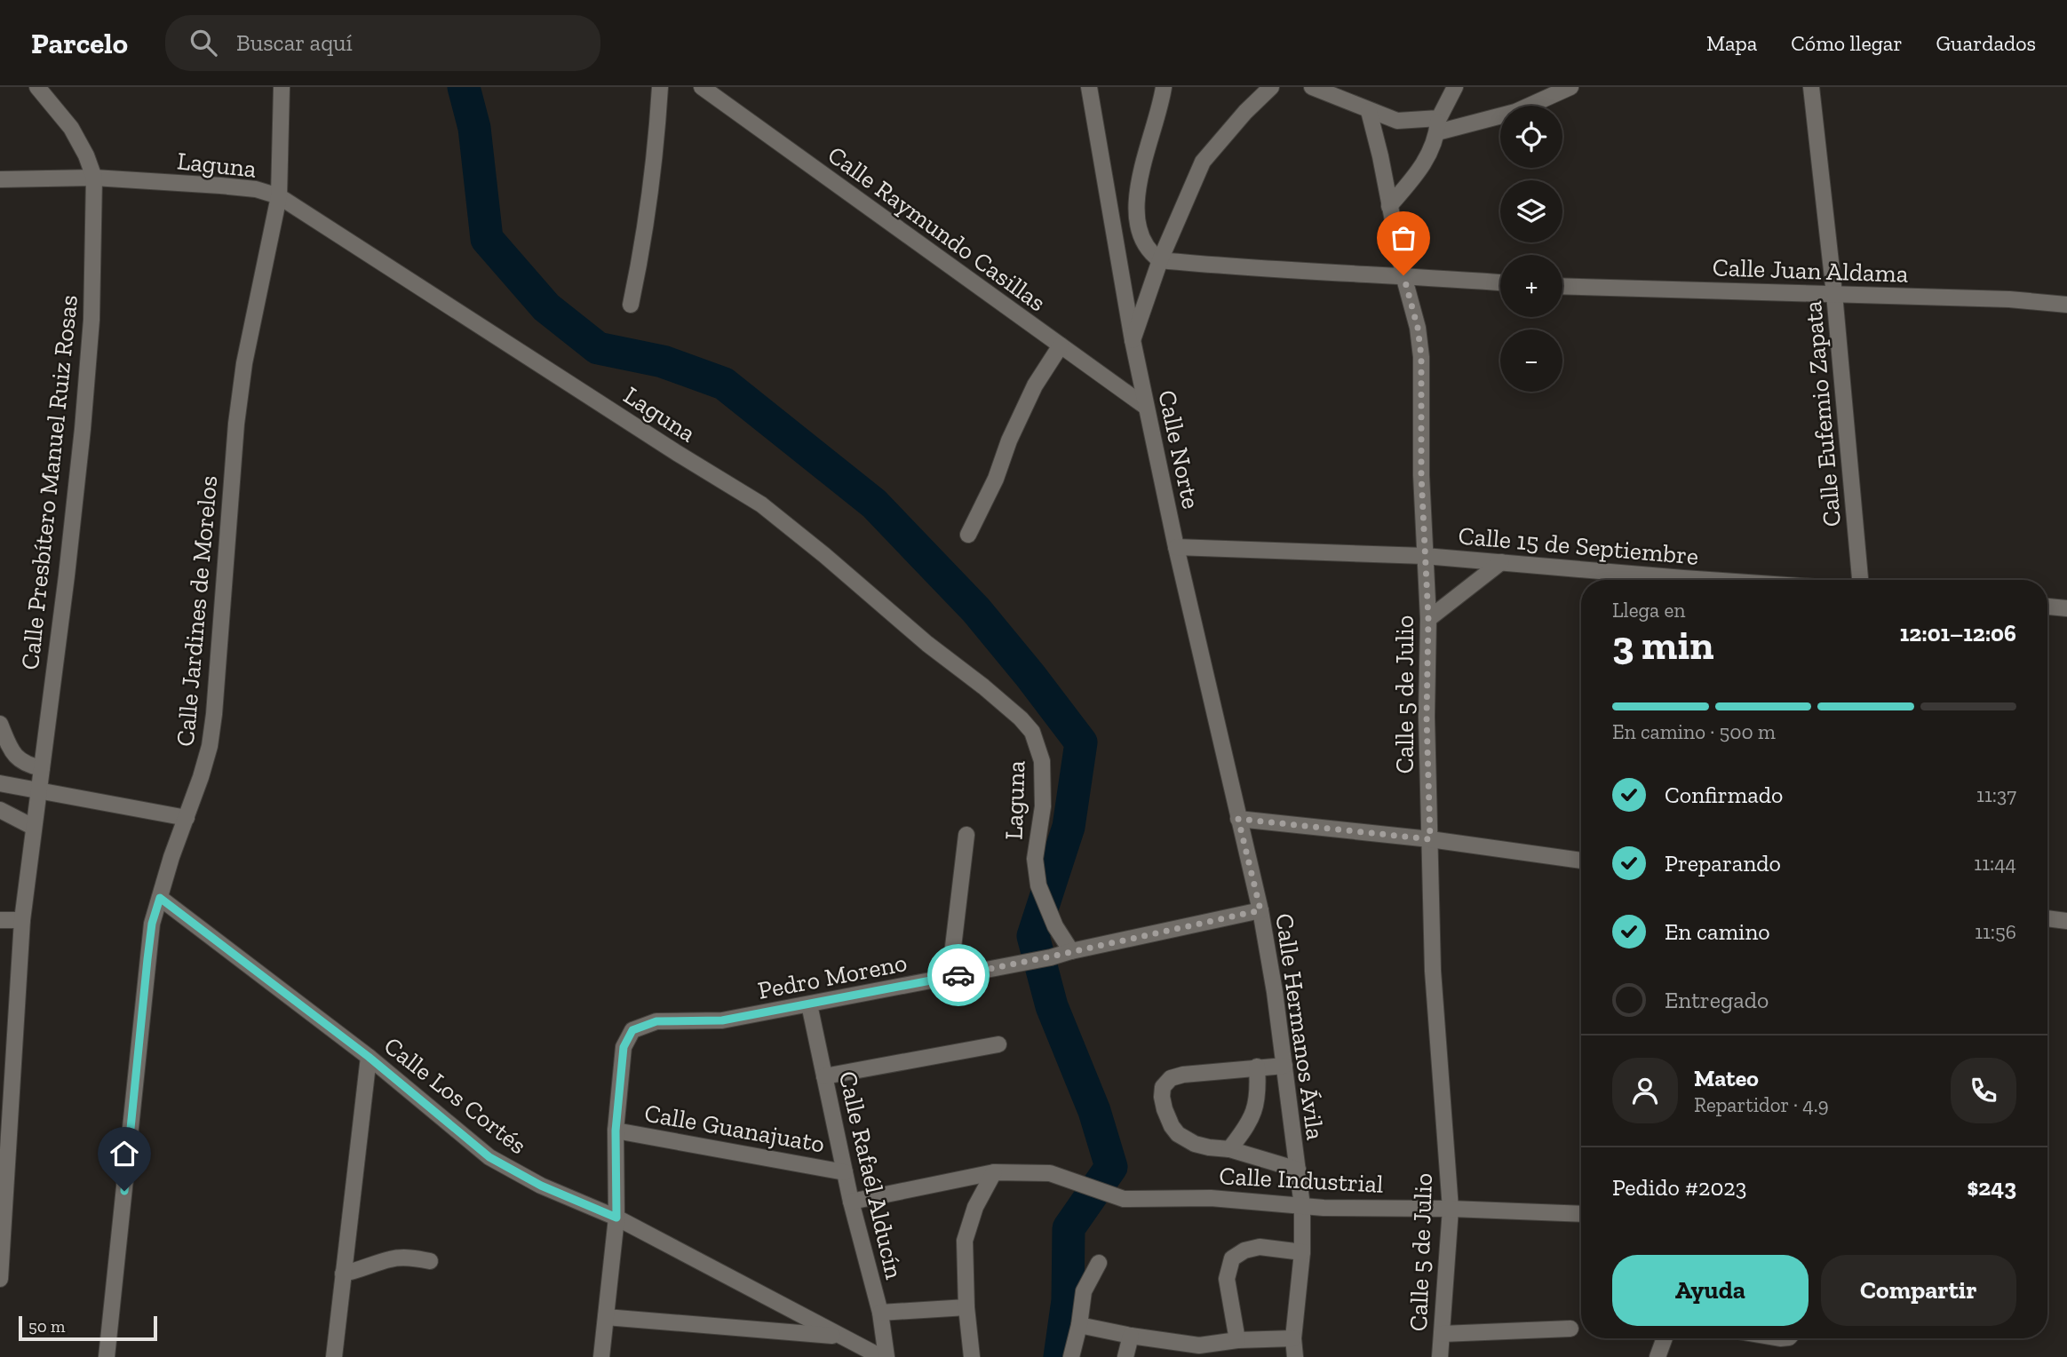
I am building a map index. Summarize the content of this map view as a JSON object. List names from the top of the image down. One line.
{"streets":{"street":["Laguna","Calle Raymundo Casillas","Calle Juan Aldama","Calle Eufemio Zapata","Calle Norte","Calle Presbítero Manuel Ruiz Rosas","Calle 15 de Septiembre","Calle Jardines de Morelos","Calle 5 de Julio","Pedro Moreno","Calle Hermanos Ávila","Calle Los Cortés","Calle Guanajuato","Calle Rafaél Alducín","Calle Industrial"]},"crossings":[["Laguna","Calle Presbítero Manuel Ruiz Rosas"],["Laguna","Calle Jardines de Morelos"],["Laguna","Pedro Moreno"],["Calle Raymundo Casillas","Calle Norte"],["Calle Juan Aldama","Calle Eufemio Zapata"],["Calle Norte","Calle 15 de Septiembre"],["Calle Norte","Calle Hermanos Ávila"],["Calle 15 de Septiembre","Calle 5 de Julio"],["Calle Jardines de Morelos","Calle Los Cortés"],["Calle 5 de Julio","Calle Industrial"],["Pedro Moreno","Calle Hermanos Ávila"],["Pedro Moreno","Calle Guanajuato"],["Pedro Moreno","Calle Rafaél Alducín"],["Calle Hermanos Ávila","Calle Industrial"],["Calle Guanajuato","Calle Rafaél Alducín"]],"scale_bar":"50 m","page":{"header":"Parcelo","search":"Buscar aquí","nav":["Mapa","Cómo llegar","Guardados"],"map_buttons":["+","−"],"heading":["3 min","Llega en","12:01–12:06"],"panel":["Mateo","Repartidor · 4.9","Pedido #2023","$243"],"bar":"En camino · 500 m","list":[["Confirmado","11:37"],["Preparando","11:44"],["En camino","11:56"],"Entregado"],"buttons":["Ayuda","Compartir"],"scale":"50 m"}}
